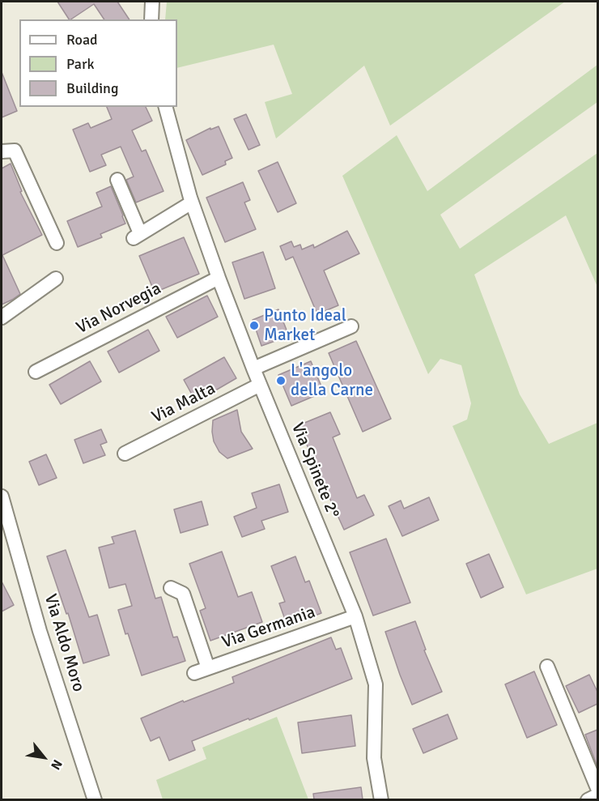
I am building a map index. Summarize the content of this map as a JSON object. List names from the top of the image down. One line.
{"streets":{"street":["Via Norvegia","Via Malta","Via Spinete 2°","Via Germania","Via Aldo Moro"]},"crossings":[["Via Norvegia","Via Spinete 2°"],["Via Malta","Via Spinete 2°"],["Via Spinete 2°","Via Germania"]],"places":["Punto Ideal Market","L'angolo della Carne"],"legend":["Road","Park","Building"],"north":"bottom right"}
